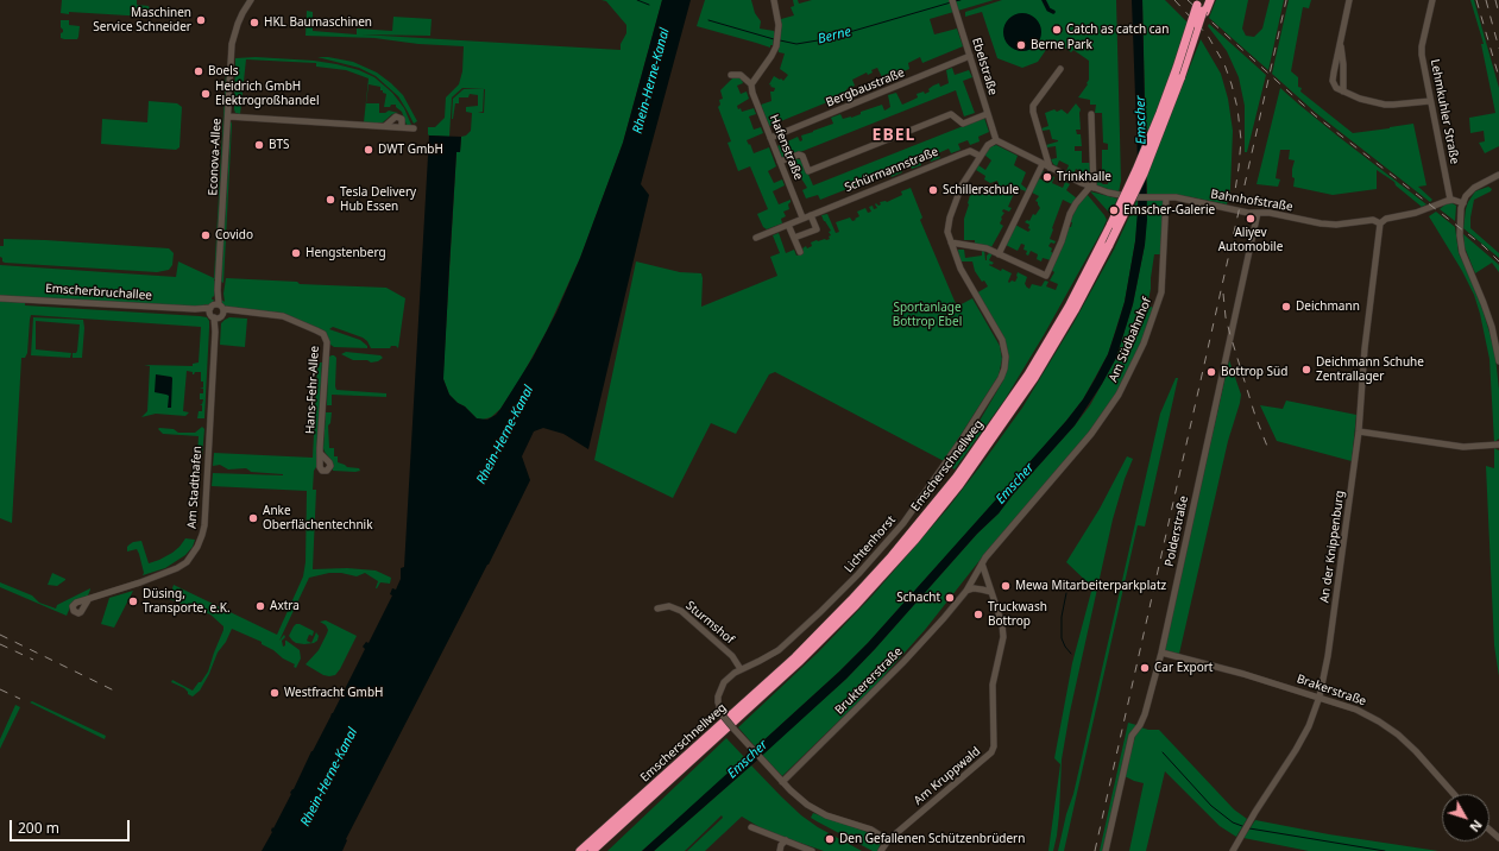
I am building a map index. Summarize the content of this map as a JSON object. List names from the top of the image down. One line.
{"streets":{"highway":["Emscherschnellweg"],"street":["Ebelstraße","Bergbaustraße","Lehmkuhler Straße","Hafenstraße","Econova-Allee","Schürmannstraße","Bahnhofstraße","Emscherbruchallee","Am Südbahnhof","Hans-Fehr-Allee","Am Stadthafen","Polderstraße","Lichtenhorst","An der Knippenburg","Sturmshof","Bruktererstraße","Brakerstraße","Am Kruppwald"]},"crossings":[["Ebelstraße","Bergbaustraße"],["Ebelstraße","Bahnhofstraße"],["Ebelstraße","Lichtenhorst"],["Bergbaustraße","Hafenstraße"],["Lehmkuhler Straße","Bahnhofstraße"],["Hafenstraße","Schürmannstraße"],["Econova-Allee","Emscherbruchallee"],["Econova-Allee","Hans-Fehr-Allee"],["Econova-Allee","Am Stadthafen"],["Schürmannstraße","Lichtenhorst"],["Bahnhofstraße","Am Südbahnhof"],["Bahnhofstraße","Polderstraße"],["Bahnhofstraße","Lichtenhorst"],["Bahnhofstraße","An der Knippenburg"],["Emscherbruchallee","Hans-Fehr-Allee"],["Emscherbruchallee","Am Stadthafen"],["Am Südbahnhof","Bruktererstraße"],["Am Südbahnhof","Am Kruppwald"],["Hans-Fehr-Allee","Am Stadthafen"],["Polderstraße","Brakerstraße"],["Lichtenhorst","Sturmshof"],["Lichtenhorst","Bruktererstraße"],["Lichtenhorst","Am Kruppwald"],["An der Knippenburg","Brakerstraße"],["Bruktererstraße","Am Kruppwald"]],"districts":["EBEL"],"water":["Berne","Rhein-Herne-Kanal","Emscher"],"parks":["Sportanlage Bottrop Ebel"],"places":["Maschinen Service Schneider","HKL Baumaschinen","Catch as catch can","Berne Park","Boels","Heidrich GmbH Elektrogroßhandel","BTS","DWT GmbH","Trinkhalle","Schillerschule","Tesla Delivery Hub Essen","Emscher-Galerie","Aliyev Automobile","Covido","Hengstenberg","Deichmann","Deichmann Schuhe Zentrallager","Bottrop Süd","Anke Oberflächentechnik","Mewa Mitarbeiterparkplatz","Schacht","Düsing, Transporte, e.K.","Axtra","Truckwash Bottrop","Car Export","Westfracht GmbH","Den Gefallenen Schützenbrüdern"],"scale_bar":"200 m","north":"bottom right"}
